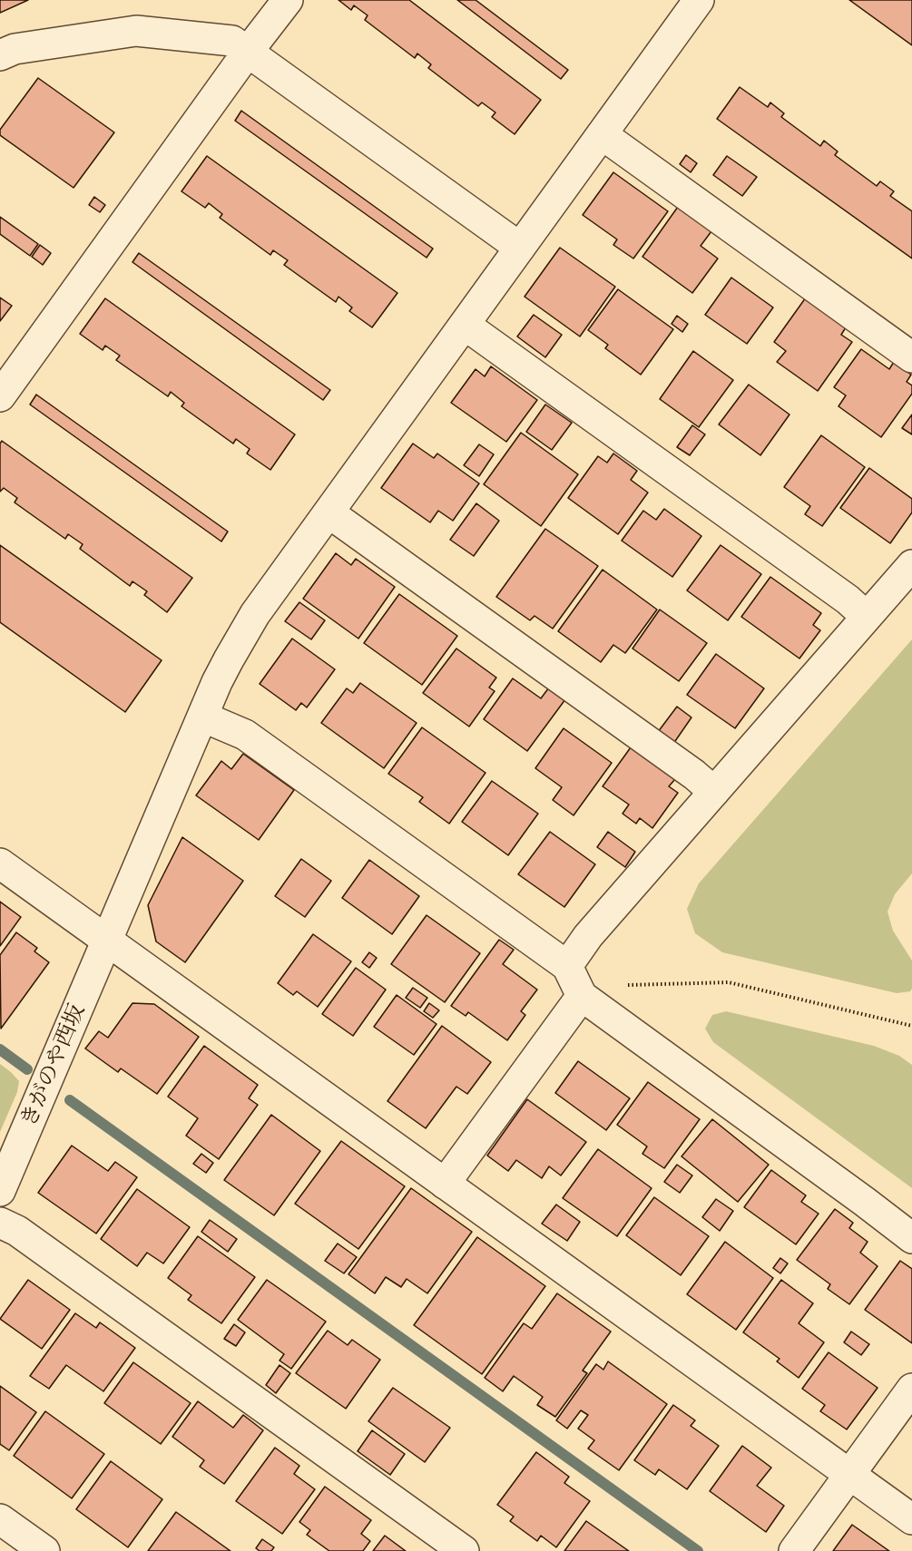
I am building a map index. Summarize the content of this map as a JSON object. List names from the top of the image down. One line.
{"streets":{"street":["きがのや西坂"]}}
